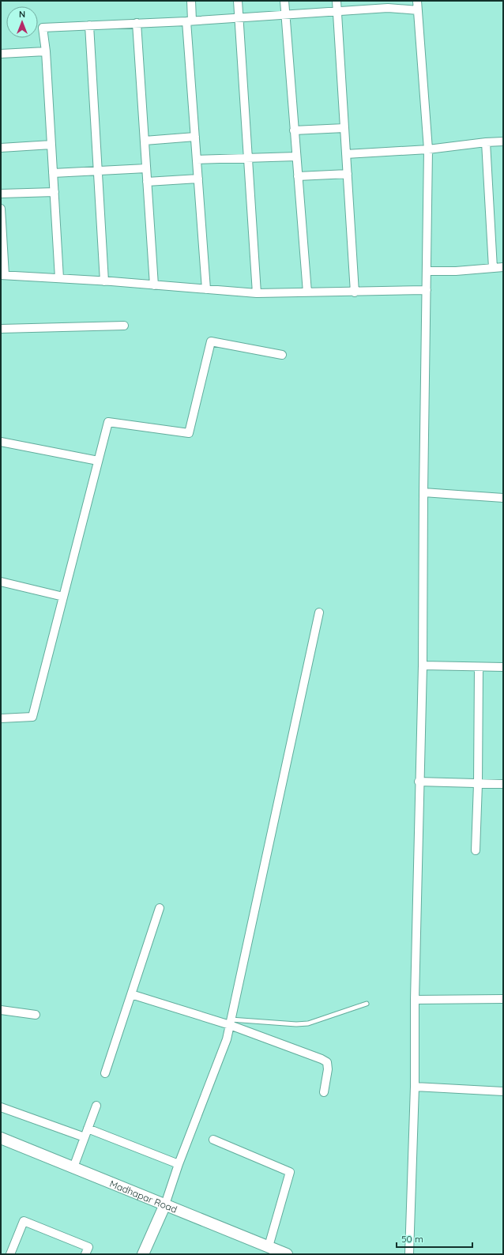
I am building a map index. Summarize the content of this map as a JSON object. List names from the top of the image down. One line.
{"streets":{"main road":["Madhapar Road"]},"scale_bar":"50 m","north":"top"}
